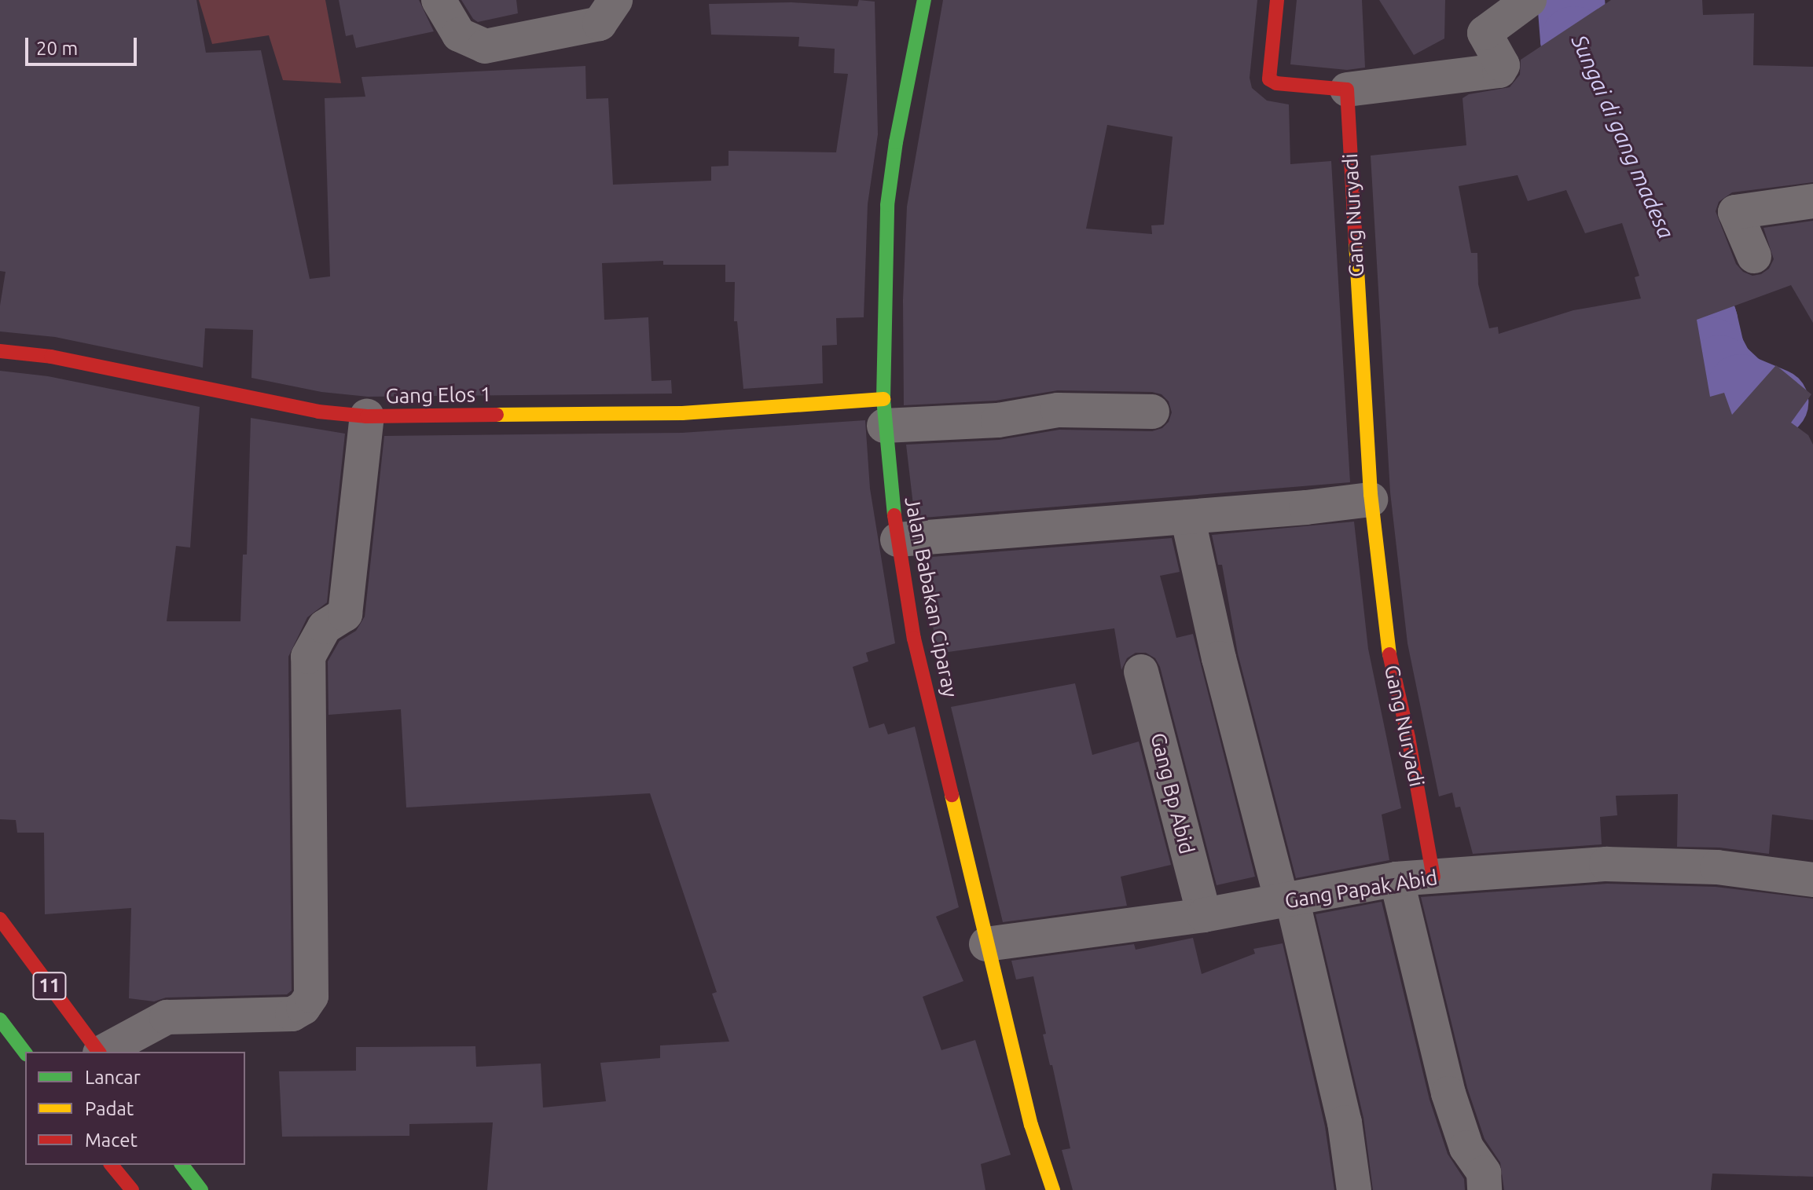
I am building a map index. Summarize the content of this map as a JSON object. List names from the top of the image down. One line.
{"streets":{"main road":["Gang Nuryadi","Gang Elos 1","Jalan Babakan Ciparay","11"],"street":["Gang Bp Abid","Gang Papak Abid"]},"crossings":[["Gang Nuryadi","Gang Papak Abid"],["Gang Elos 1","Jalan Babakan Ciparay"],["Jalan Babakan Ciparay","Gang Papak Abid"],["Gang Bp Abid","Gang Papak Abid"]],"water":["Sungai di gang madesa"],"legend":["Lancar","Padat","Macet"],"scale_bar":"20 m"}
